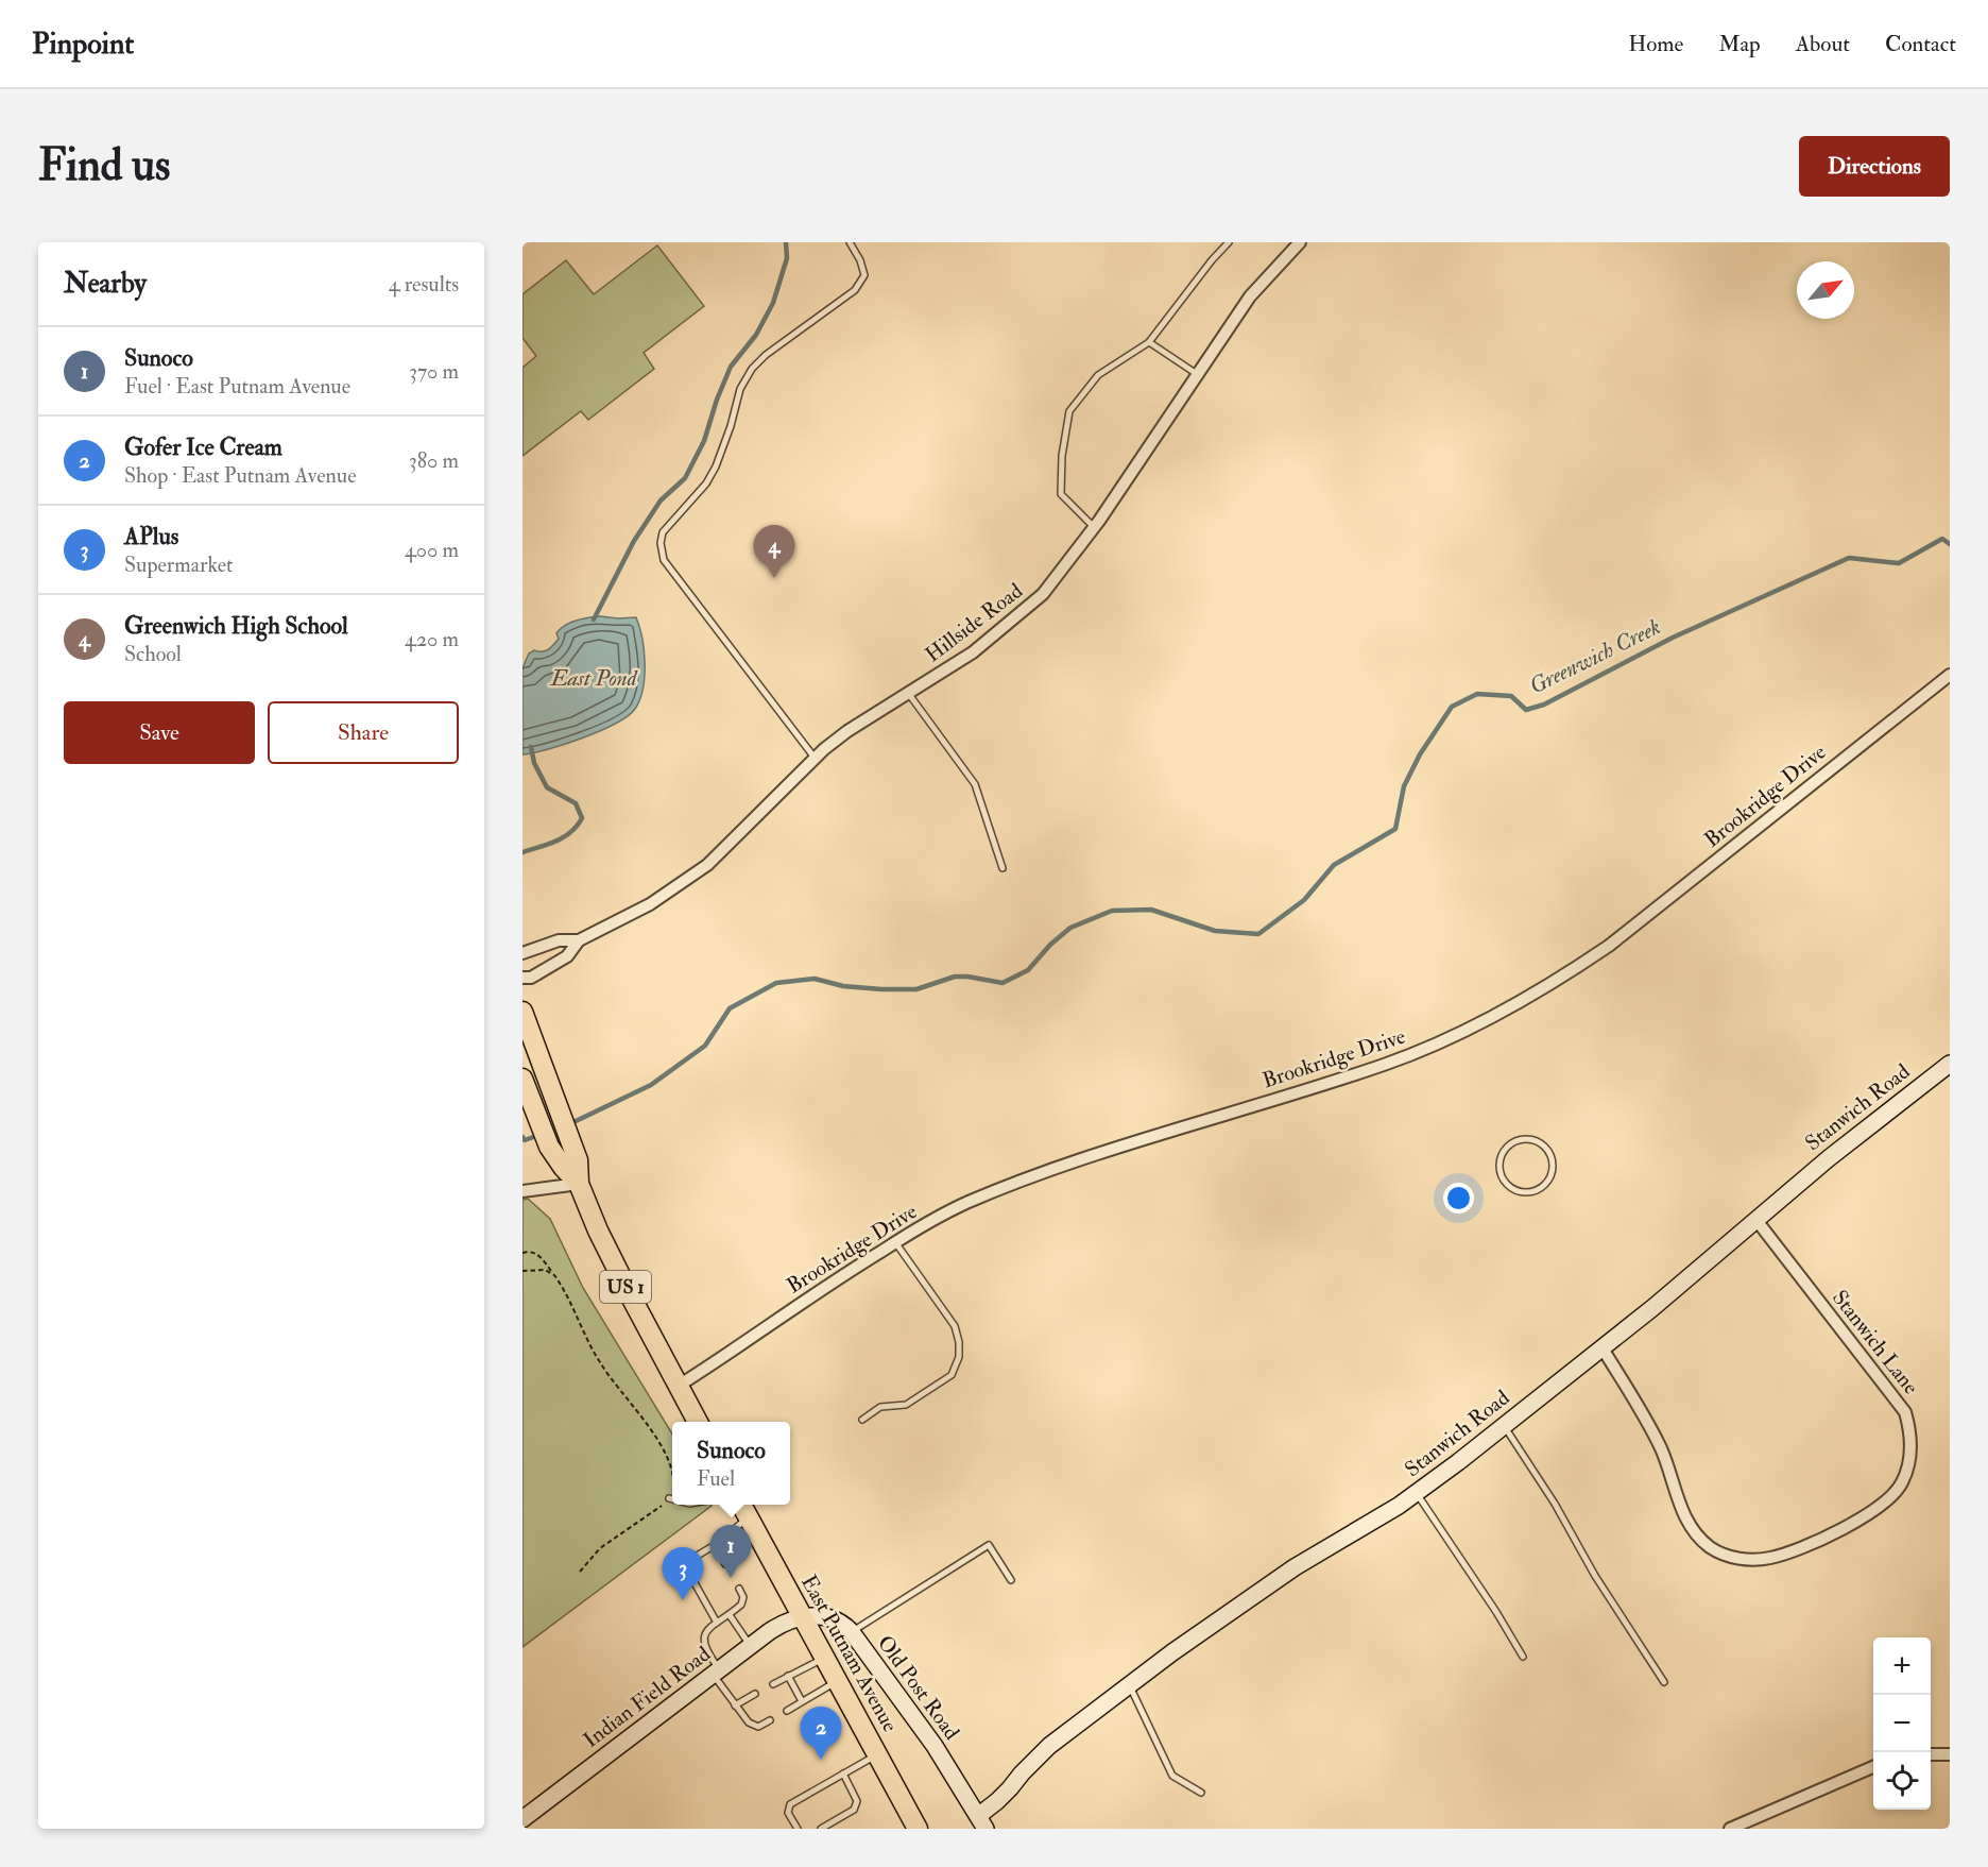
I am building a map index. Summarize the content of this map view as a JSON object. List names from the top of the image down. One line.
{"streets":{"main road":["US 1","East Putnam Avenue"],"street":["Hillside Road","Brookridge Drive","Stanwich Road","Stanwich Lane","Old Post Road","Indian Field Road"]},"crossings":[["Brookridge Drive","US 1"],["Stanwich Road","Stanwich Lane"],["Stanwich Road","Old Post Road"],["East Putnam Avenue","Old Post Road"],["East Putnam Avenue","Indian Field Road"],["Old Post Road","Indian Field Road"]],"water":["Greenwich Creek","East Pond"],"north":"top right","page":{"header":"Pinpoint","nav":["Home","Map","About","Contact"],"buttons":["Directions",["Save","Share"]],"title":"Find us","heading":["Nearby","4 results"],"list":[{"mark":"1","name":"Sunoco","note":"Fuel · East Putnam Avenue","value":"370 m"},{"mark":"2","name":"Gofer Ice Cream","note":"Shop · East Putnam Avenue","value":"380 m"},{"mark":"3","name":"APlus","note":"Supermarket","value":"400 m"},{"mark":"4","name":"Greenwich High School","note":"School","value":"420 m"}],"pins":["4","1","3","2"],"popup":["Sunoco","Fuel"],"map_buttons":["+","−"]}}
